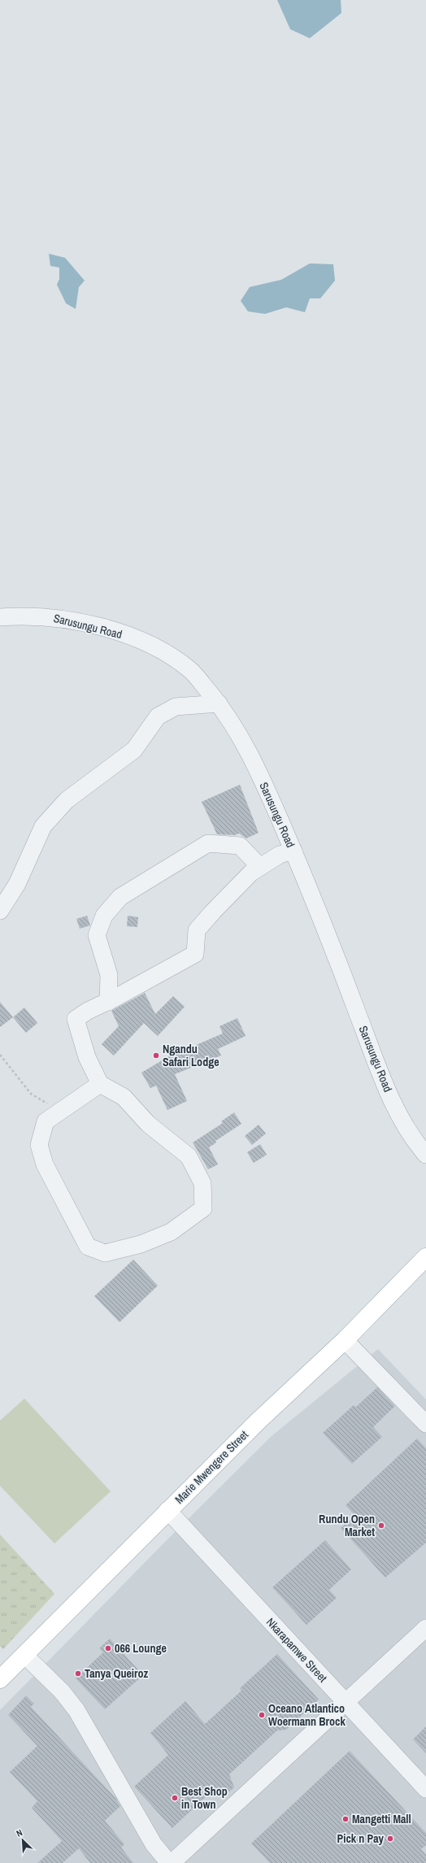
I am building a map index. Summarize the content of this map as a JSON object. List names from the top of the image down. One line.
{"streets":{"main road":["Marie Mwengere Street"],"street":["Sarusungu Road","Nkarapamwe Street"]},"crossings":[["Marie Mwengere Street","Nkarapamwe Street"]],"places":["Ngandu Safari Lodge","Rundu Open Market","066 Lounge","Tanya Queiroz","Oceano Atlantico Woermann Brock","Best Shop in Town","Mangetti Mall","Pick n Pay"],"north":"top left"}
